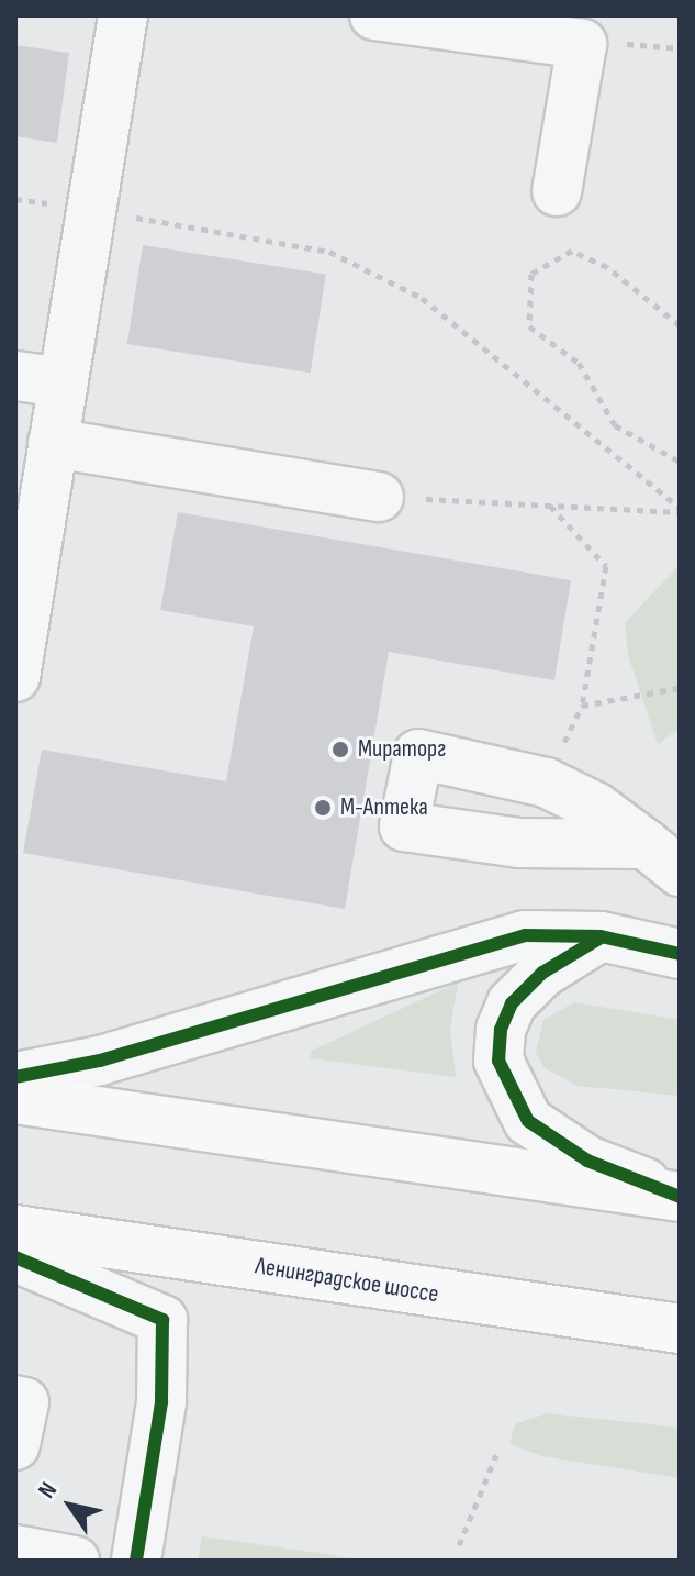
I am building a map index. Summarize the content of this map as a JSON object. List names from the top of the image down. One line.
{"streets":{"main road":["Ленинградское шоссе"]},"places":["Мираторг","М-Аптека"],"north":"top left"}
